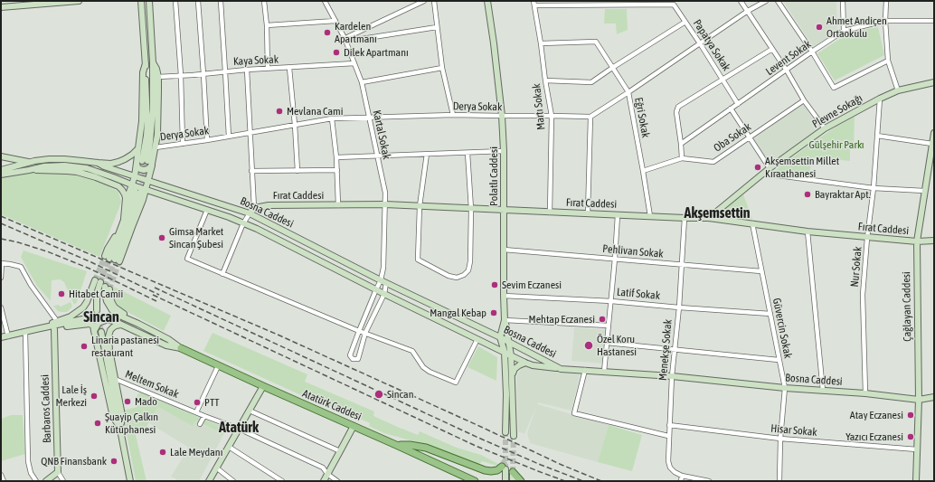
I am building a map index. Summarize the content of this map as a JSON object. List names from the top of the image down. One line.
{"streets":{"main road":["Atatürk Caddesi"],"street":["Papatya Sokak","Levent Sokak","Kaya Sokak","Derya Sokak","Martı Sokak","Plevne Sokağı","Eğri Sokak","Kartal Sokak","Oba Sokak","Polatlı Caddesi","Fırat Caddesi","Bosna Caddesi","Pehlivan Sokak","Nur Sokak","Latif Sokak","Çağlayan Caddesi","Güvercin Sokak","Menekşe Sokak","Meltem Sokak","Barbaros Caddesi","Hisar Sokak"]},"crossings":[["Papatya Sokak","Levent Sokak"],["Papatya Sokak","Martı Sokak"],["Kaya Sokak","Kartal Sokak"],["Derya Sokak","Martı Sokak"],["Derya Sokak","Kartal Sokak"],["Derya Sokak","Polatlı Caddesi"],["Martı Sokak","Eğri Sokak"],["Martı Sokak","Fırat Caddesi"],["Plevne Sokağı","Fırat Caddesi"],["Plevne Sokağı","Nur Sokak"],["Eğri Sokak","Oba Sokak"],["Eğri Sokak","Fırat Caddesi"],["Kartal Sokak","Fırat Caddesi"],["Kartal Sokak","Bosna Caddesi"],["Polatlı Caddesi","Fırat Caddesi"],["Polatlı Caddesi","Bosna Caddesi"],["Polatlı Caddesi","Pehlivan Sokak"],["Polatlı Caddesi","Latif Sokak"],["Fırat Caddesi","Nur Sokak"],["Fırat Caddesi","Çağlayan Caddesi"],["Fırat Caddesi","Güvercin Sokak"],["Fırat Caddesi","Menekşe Sokak"],["Bosna Caddesi","Nur Sokak"],["Bosna Caddesi","Çağlayan Caddesi"],["Bosna Caddesi","Güvercin Sokak"],["Bosna Caddesi","Menekşe Sokak"],["Pehlivan Sokak","Güvercin Sokak"],["Pehlivan Sokak","Menekşe Sokak"],["Latif Sokak","Güvercin Sokak"],["Latif Sokak","Menekşe Sokak"],["Çağlayan Caddesi","Hisar Sokak"],["Güvercin Sokak","Hisar Sokak"],["Menekşe Sokak","Hisar Sokak"]],"districts":["Akşemsettin","Sincan","Atatürk"],"parks":["Gülşehir Parkı"],"places":["Ahmet Andiçen Ortaokulu","Kardelen Apartmanı","Dilek Apartmanı","Mevlana Cami","Akşemsettin Millet Kıraathanesi","Bayraktar Apt.","Gimsa Market Sincan Şubesi","Sevim Eczanesi","Hitabet Camii","Mangal Kebap","Mehtap Eczanesi","Özel Koru Hastanesi","Linaria pastanesi restaurant","Sincan","Lale İş Merkezi","Mado","PTT","Atay Eczanesi","Şuayip Çalkın Kütüphanesi","Yazıcı Eczanesi","Lale Meydanı","QNB Finansbank"]}
